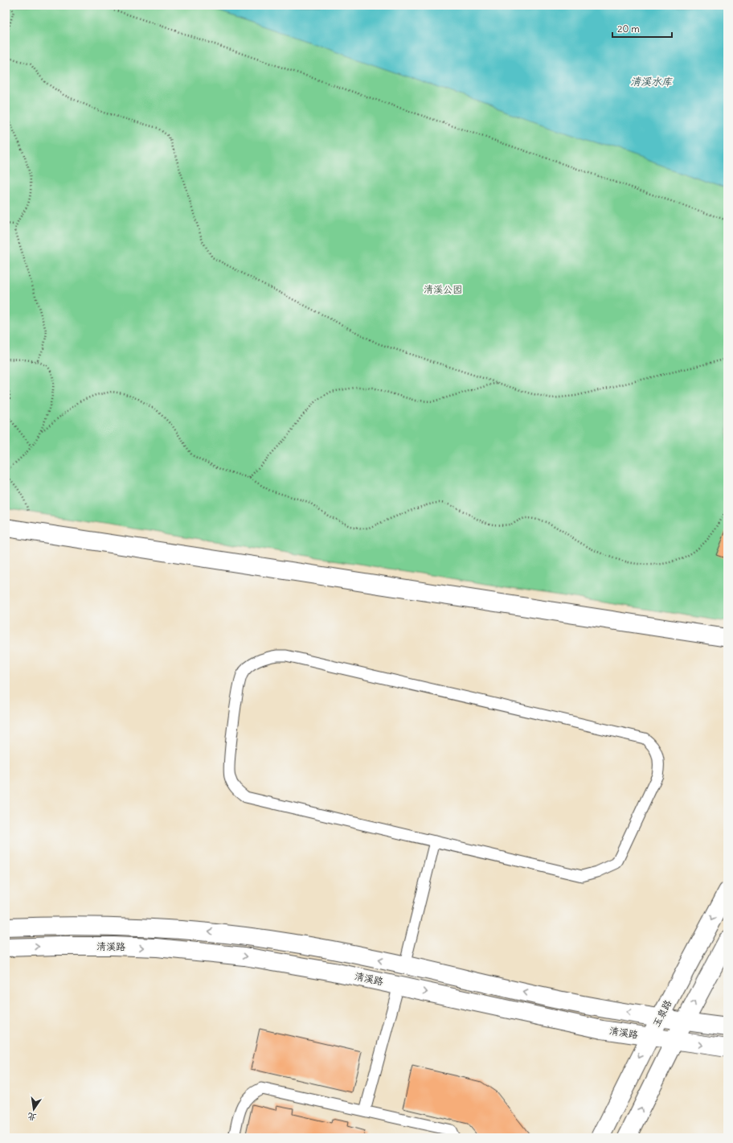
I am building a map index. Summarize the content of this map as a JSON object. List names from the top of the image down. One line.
{"streets":{"street":["清溪路","玉泉路"]},"crossings":[["清溪路","玉泉路"]],"water":["清溪水库"],"parks":["清溪公园"],"scale_bar":"20 m","north":"bottom"}
